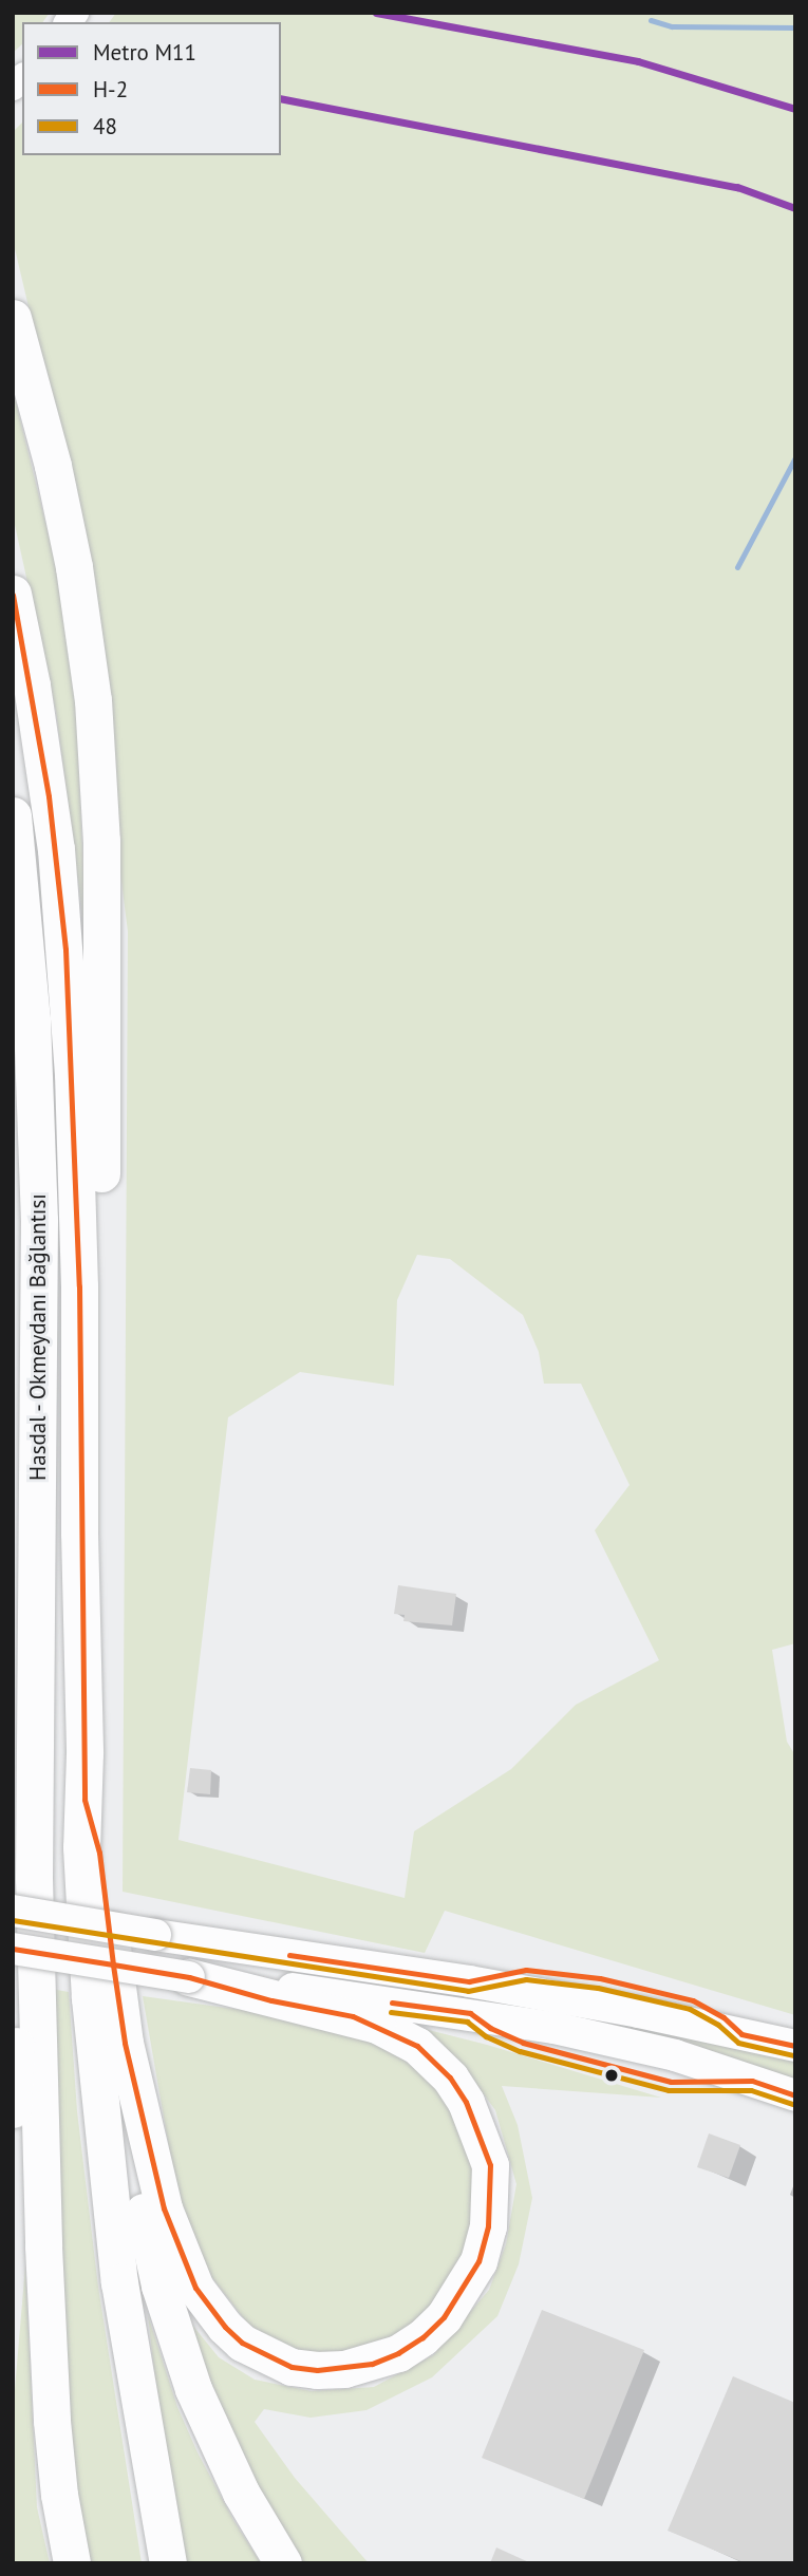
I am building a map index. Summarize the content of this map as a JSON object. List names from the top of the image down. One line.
{"streets":{"highway":["Hasdal - Okmeydanı Bağlantısı"]},"lines":["metro line M11","transit line H-2","transit line 48"],"legend":["Metro M11","H-2","48"]}
